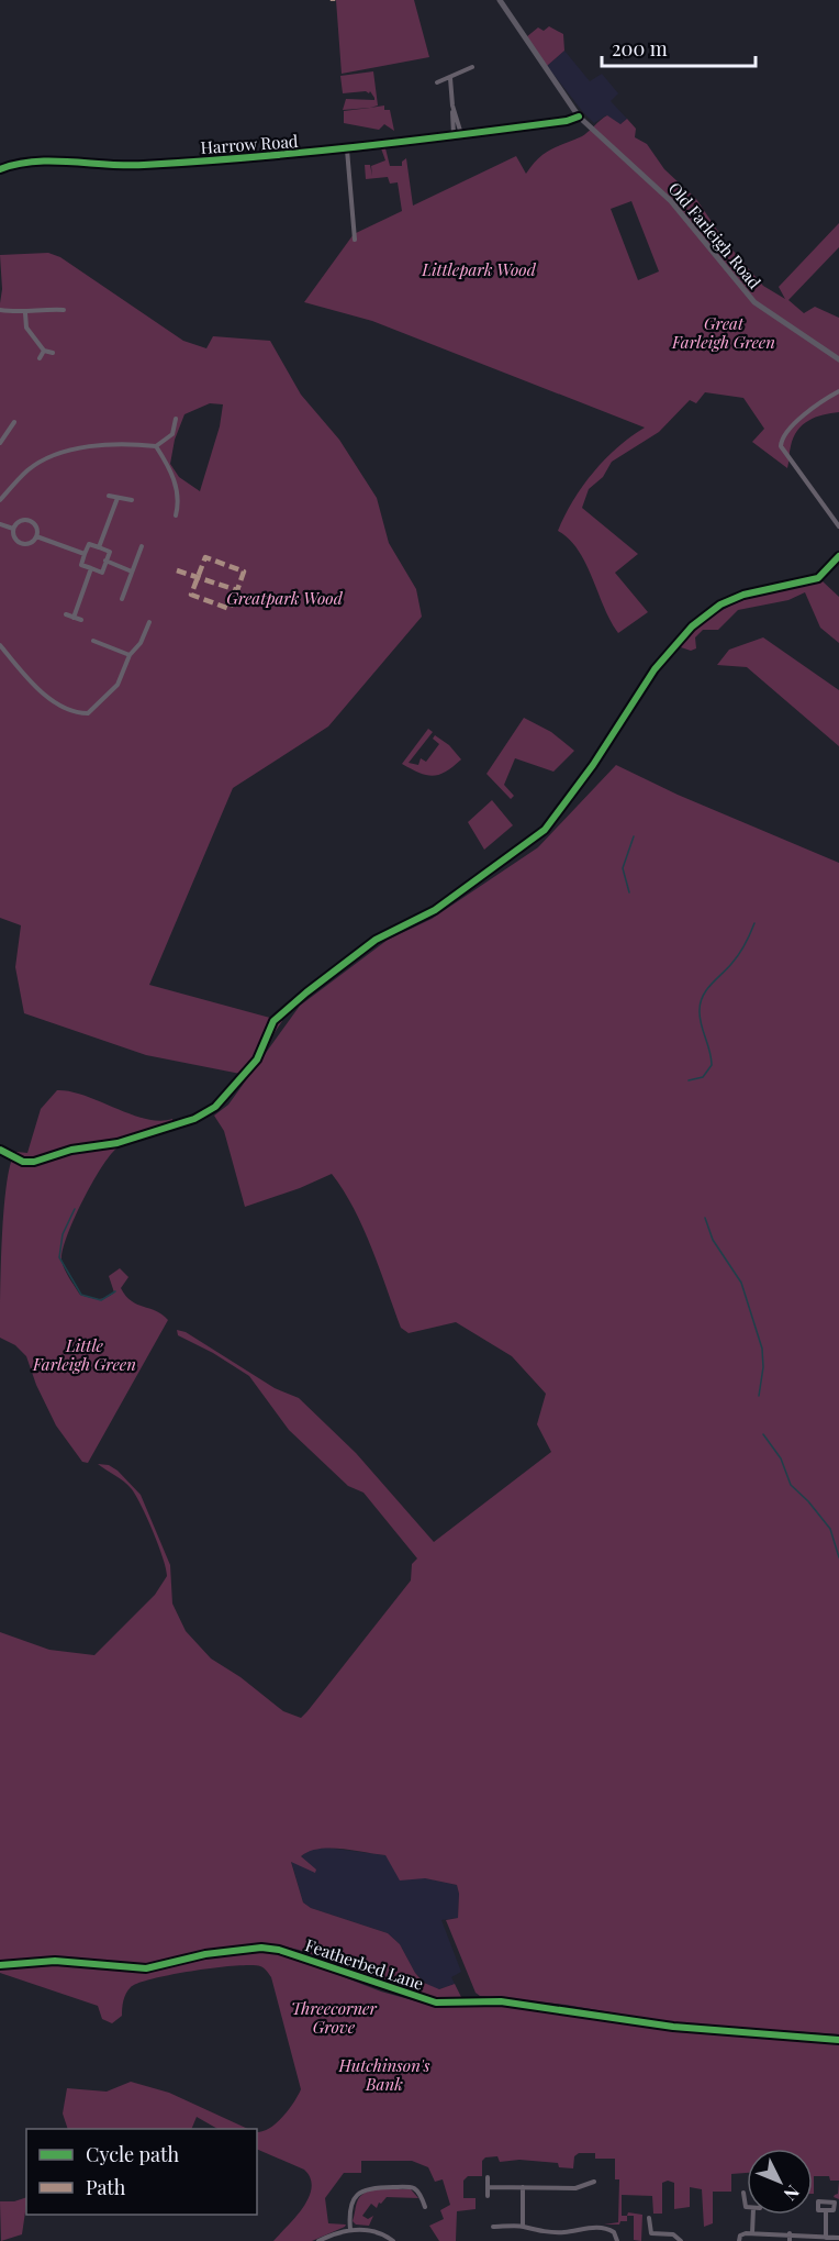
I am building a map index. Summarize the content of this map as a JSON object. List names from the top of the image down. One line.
{"streets":{"street":["Harrow Road","Old Farleigh Road","Featherbed Lane"]},"crossings":[["Harrow Road","Old Farleigh Road"]],"parks":["Littlepark Wood","Great Farleigh Green","Greatpark Wood","Little Farleigh Green","Threecorner Grove","Hutchinson's Bank"],"legend":["Cycle path","Path"],"scale_bar":"200 m","north":"bottom right"}
